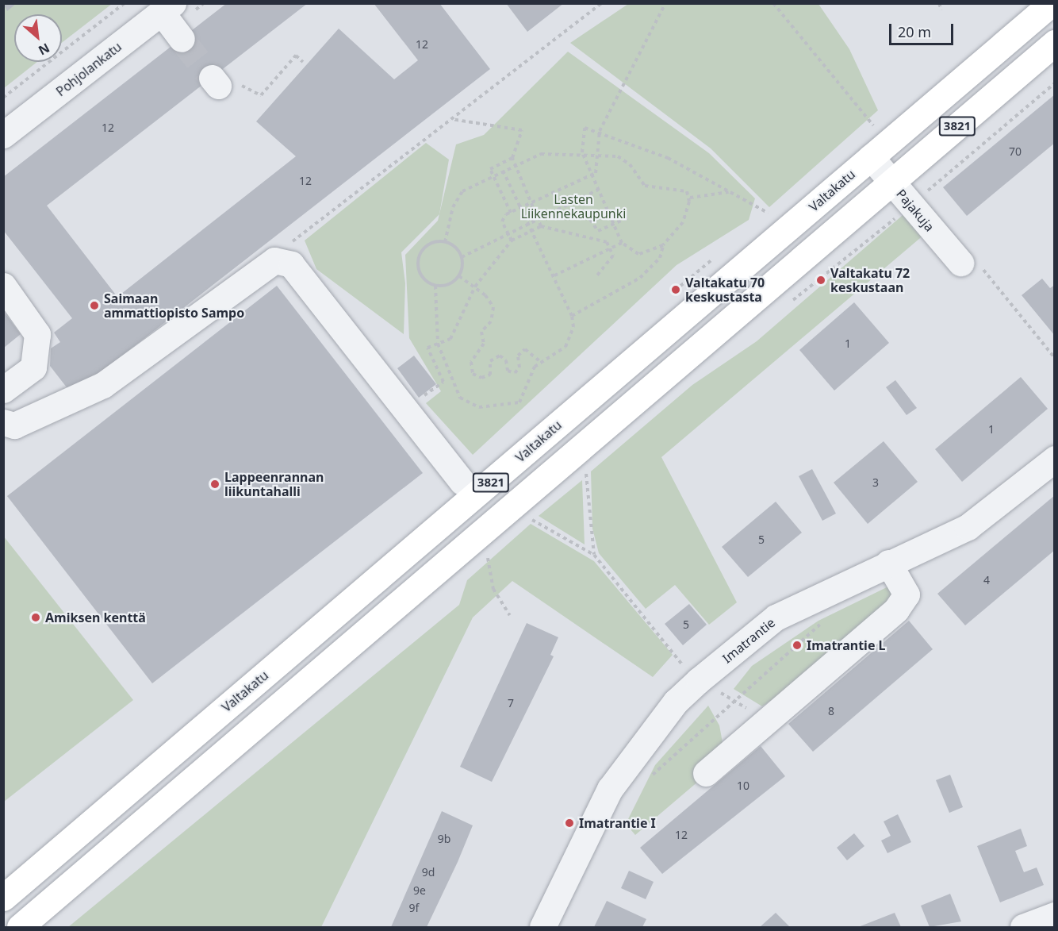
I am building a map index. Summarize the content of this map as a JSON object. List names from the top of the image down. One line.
{"streets":{"main road":["3821","Valtakatu"],"street":["Pohjolankatu","Pajakuja","Imatrantie"]},"crossings":[["3821","Pajakuja"],["Valtakatu","Pajakuja"]],"parks":["Lasten Liikennekaupunki"],"places":["Valtakatu 72 keskustaan","Valtakatu 70 keskustasta","Saimaan ammattiopisto Sampo","Lappeenrannan liikuntahalli","Amiksen kenttä","Imatrantie L","Imatrantie I"],"house_numbers":["12","12","70","12","1","1","3","5","4","5","7","8","10","12","9b","9d","9e","9f"],"scale_bar":"20 m","north":"bottom right"}
